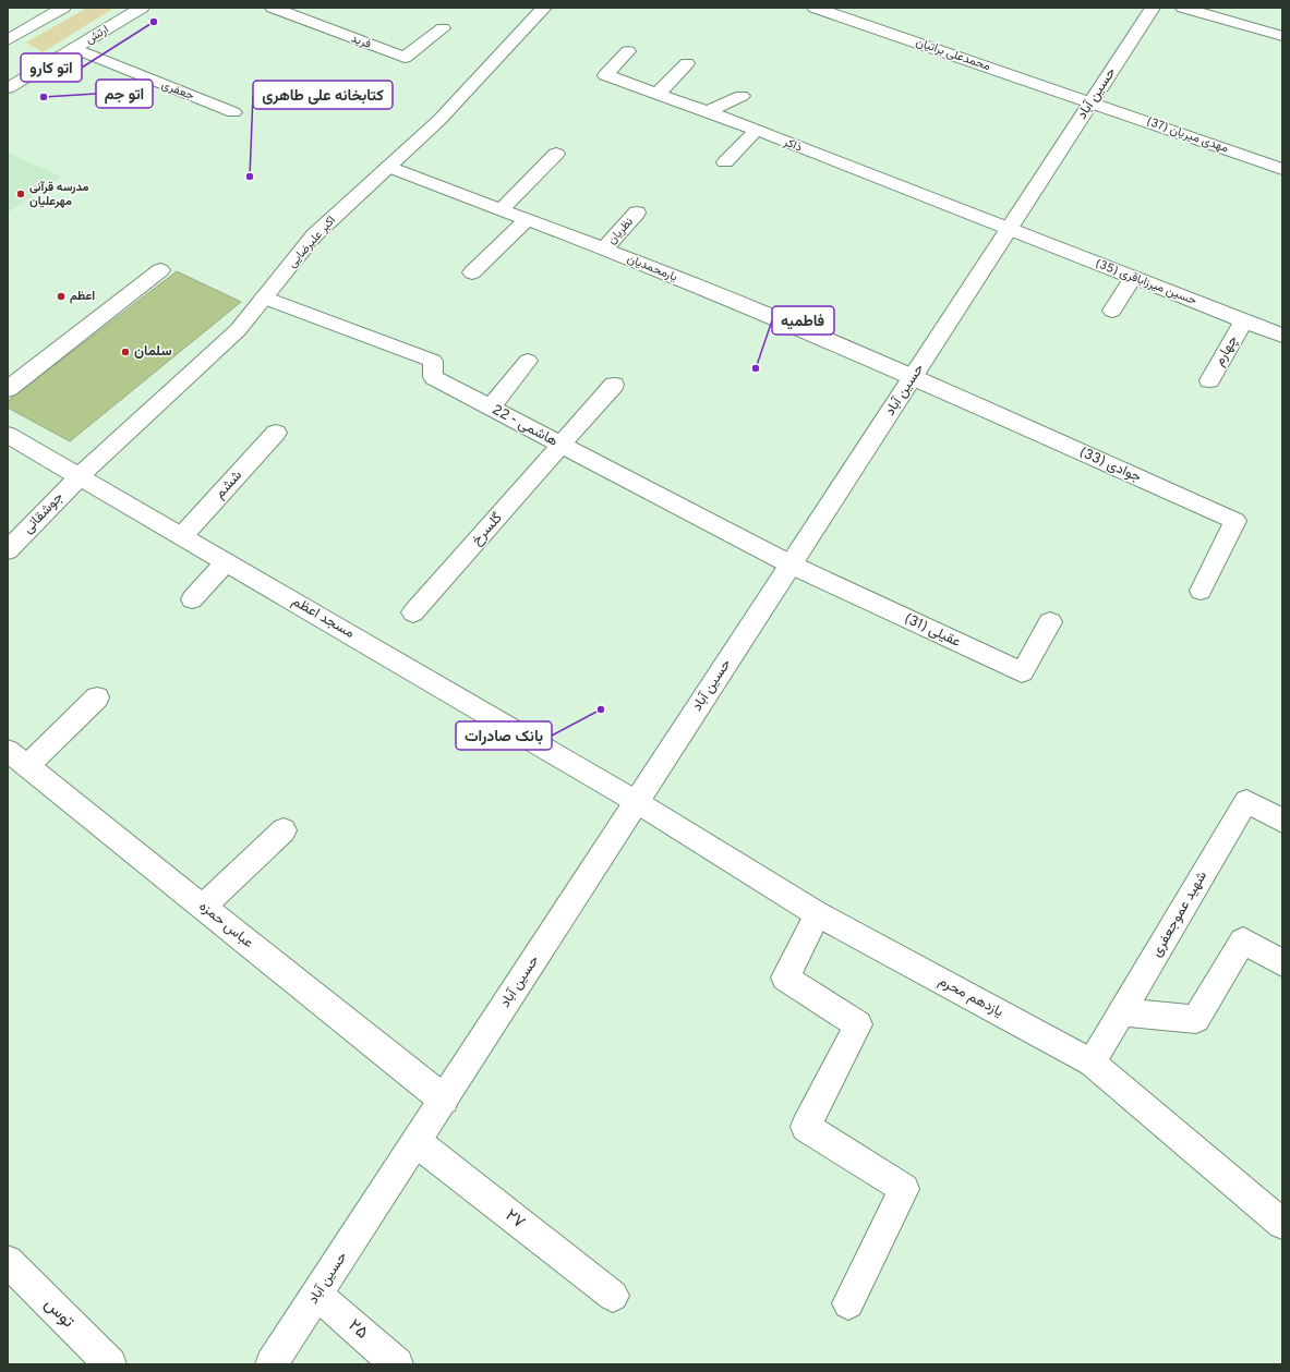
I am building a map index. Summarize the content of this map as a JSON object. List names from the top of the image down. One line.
{"streets":{"street":["ارتش","فرید","محمدعلی براتیان","جعفری","حسین آباد","مهدی میریان (37)","ذاکر","نظریان","اکبر علیرضایی","یارمحمدیان","حسین میرزاباقری (35)","چهارم","هاشمی - 22","جوادی (33)","ششم","جوشقانی","گلسرخ","مسجد اعظم","عقیلی (31)","شهید عموجعفری","عباس حمزه","یازدهم محرم","۲۷","توس","۲۵"]},"crossings":[["ارتش","جعفری"],["محمدعلی براتیان","حسین آباد"],["محمدعلی براتیان","مهدی میریان (37)"],["حسین آباد","مهدی میریان (37)"],["حسین آباد","ذاکر"],["حسین آباد","یارمحمدیان"],["حسین آباد","حسین میرزاباقری (35)"],["حسین آباد","هاشمی - 22"],["حسین آباد","جوادی (33)"],["حسین آباد","مسجد اعظم"],["حسین آباد","عقیلی (31)"],["حسین آباد","عباس حمزه"],["حسین آباد","یازدهم محرم"],["حسین آباد","۲۷"],["حسین آباد","۲۵"],["ذاکر","حسین میرزاباقری (35)"],["نظریان","یارمحمدیان"],["اکبر علیرضایی","یارمحمدیان"],["اکبر علیرضایی","هاشمی - 22"],["اکبر علیرضایی","جوشقانی"],["اکبر علیرضایی","مسجد اعظم"],["یارمحمدیان","جوادی (33)"],["حسین میرزاباقری (35)","چهارم"],["هاشمی - 22","گلسرخ"],["هاشمی - 22","عقیلی (31)"],["ششم","مسجد اعظم"],["جوشقانی","مسجد اعظم"],["مسجد اعظم","یازدهم محرم"],["شهید عموجعفری","یازدهم محرم"]],"places":["اتو کارو","اتو جم","کتابخانه علی طاهری","مدرسه قرآنی مهرعلیان","اعظم","سلمان","فاطمیه","بانک صادرات"]}
